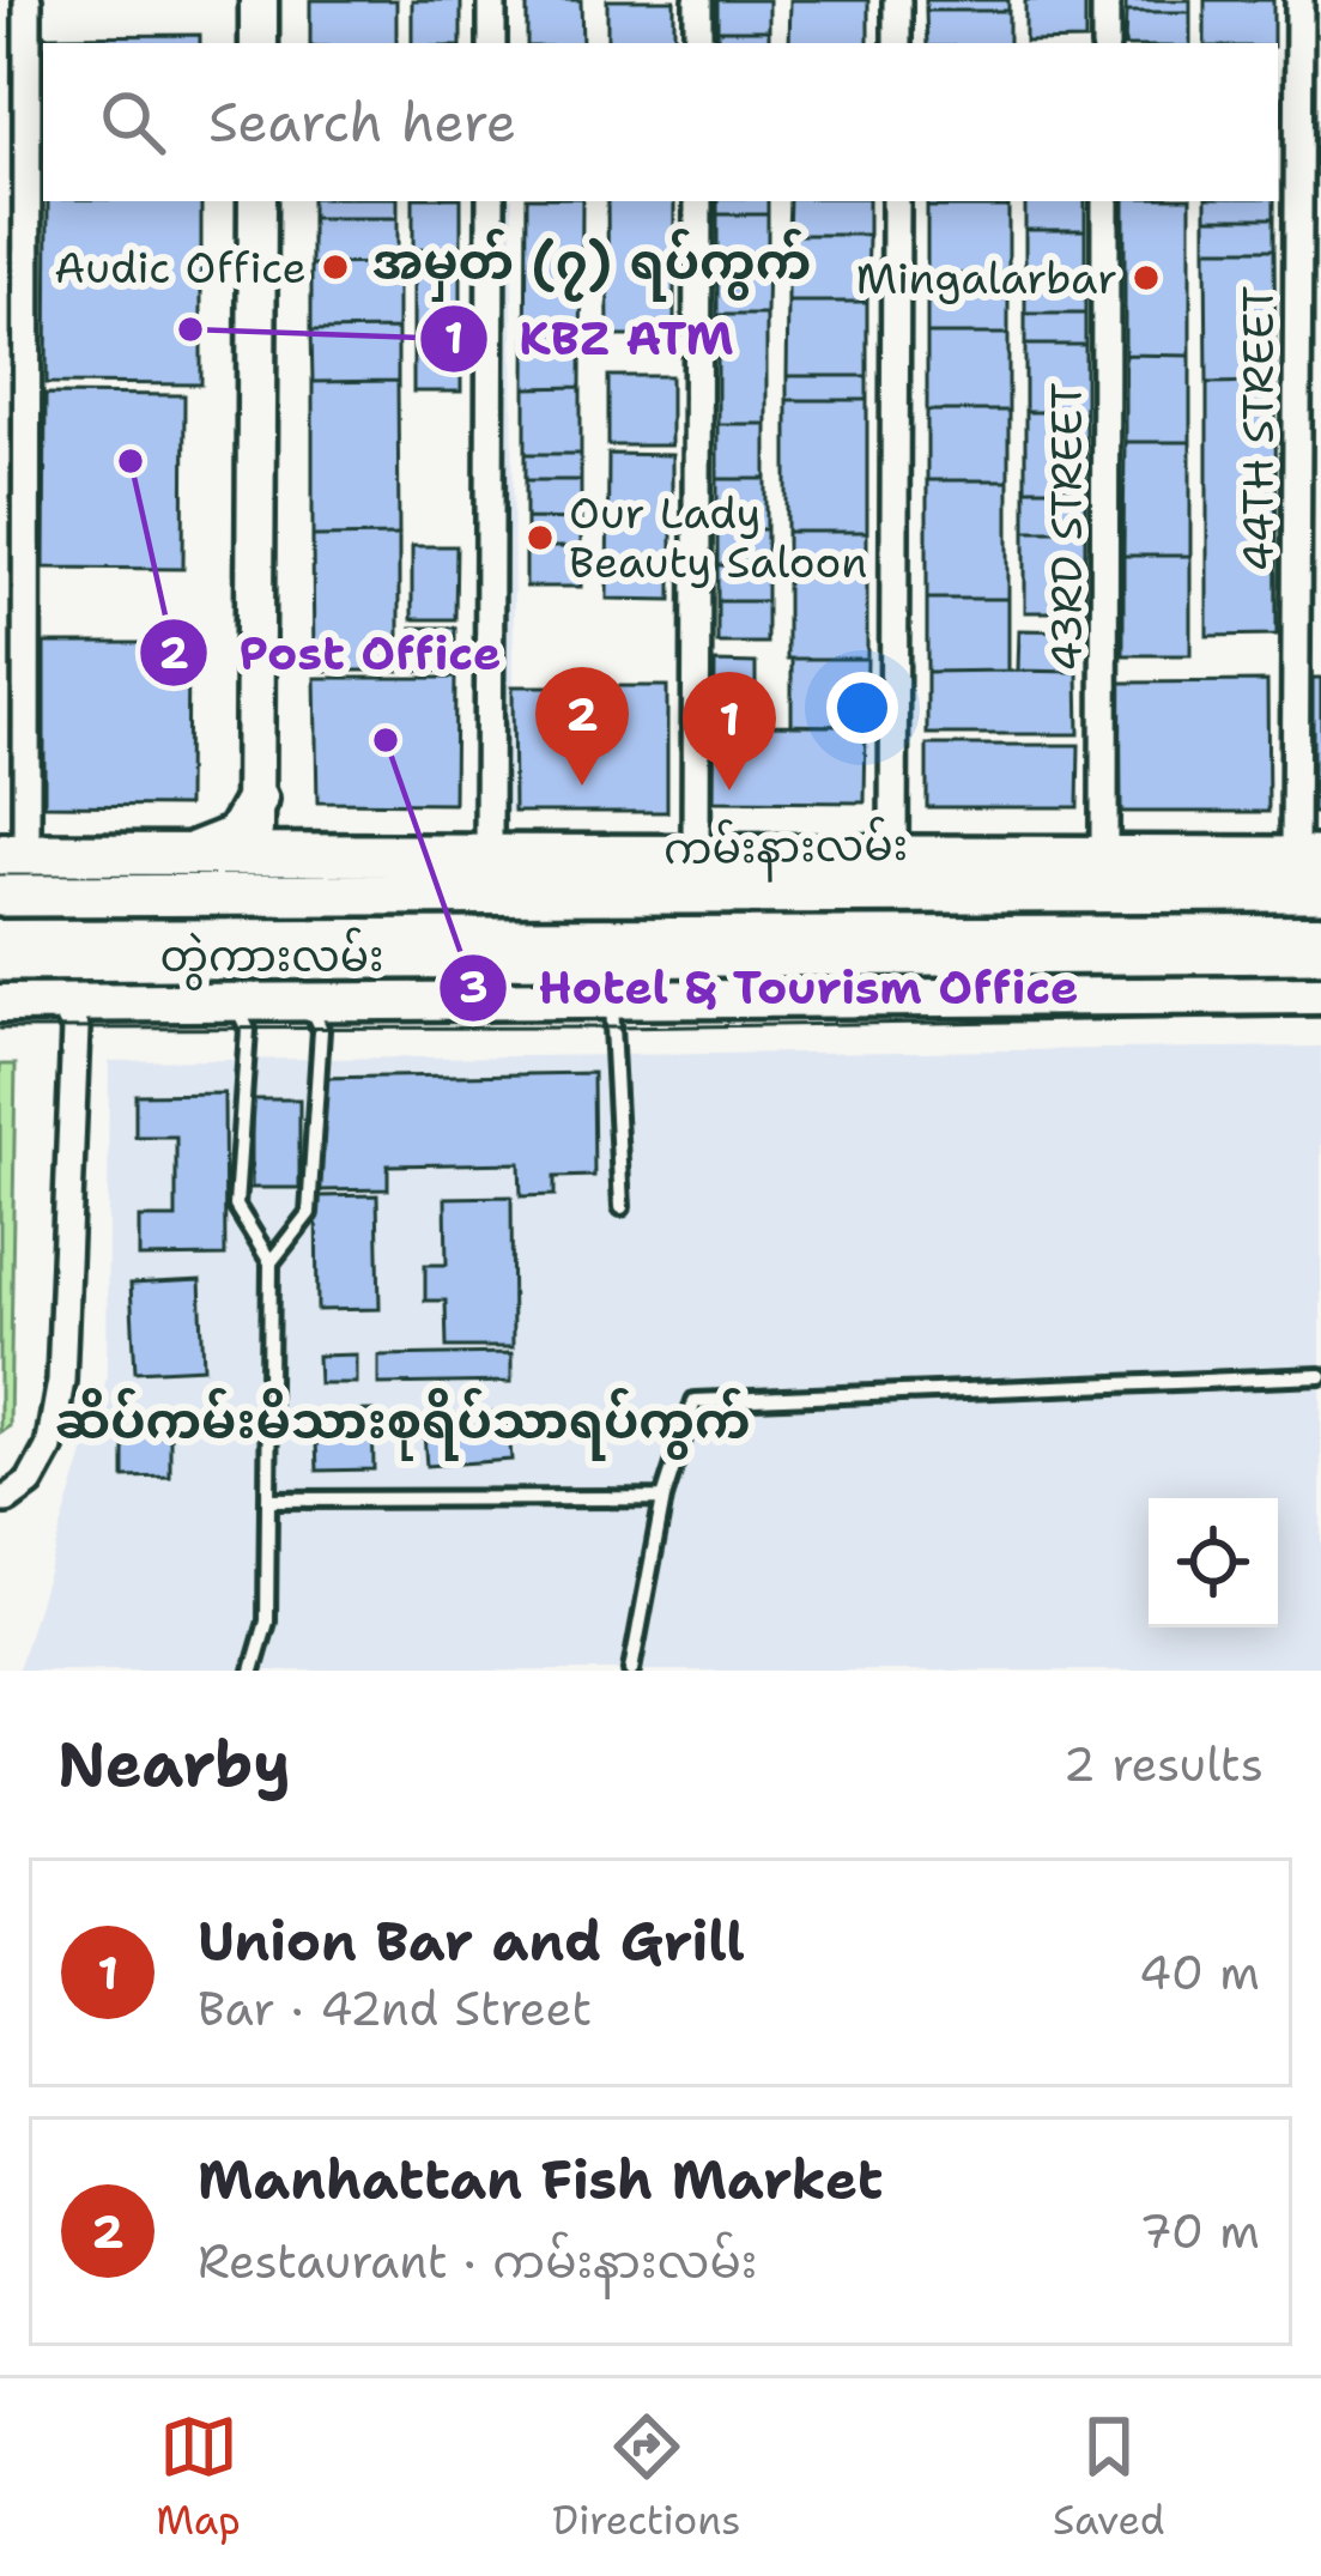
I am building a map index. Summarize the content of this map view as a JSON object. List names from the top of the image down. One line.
{"streets":{"main road":["ကမ်းနားလမ်း","တွဲကားလမ်း"],"street":["44TH STREET","43RD STREET"]},"crossings":[["44TH STREET","ကမ်းနားလမ်း"],["43RD STREET","ကမ်းနားလမ်း"]],"districts":["အမှတ် (၇) ရပ်ကွက်","ဆိပ်ကမ်းမိသားစုရိပ်သာရပ်ကွက်"],"places":["Audic Office","Mingalarbar","KBZ ATM","Post Office","Our Lady Beauty Saloon","Hotel & Tourism Office"],"page":{"search":"Search here","pins":["2","1"],"heading":["Nearby","2 results"],"list":[{"mark":"1","name":"Union Bar and Grill","note":"Bar · 42nd Street","value":"40 m"},{"mark":"2","name":"Manhattan Fish Market","note":"Restaurant · ကမ်းနားလမ်း","value":"70 m"}],"nav":["Map","Directions","Saved"]}}
